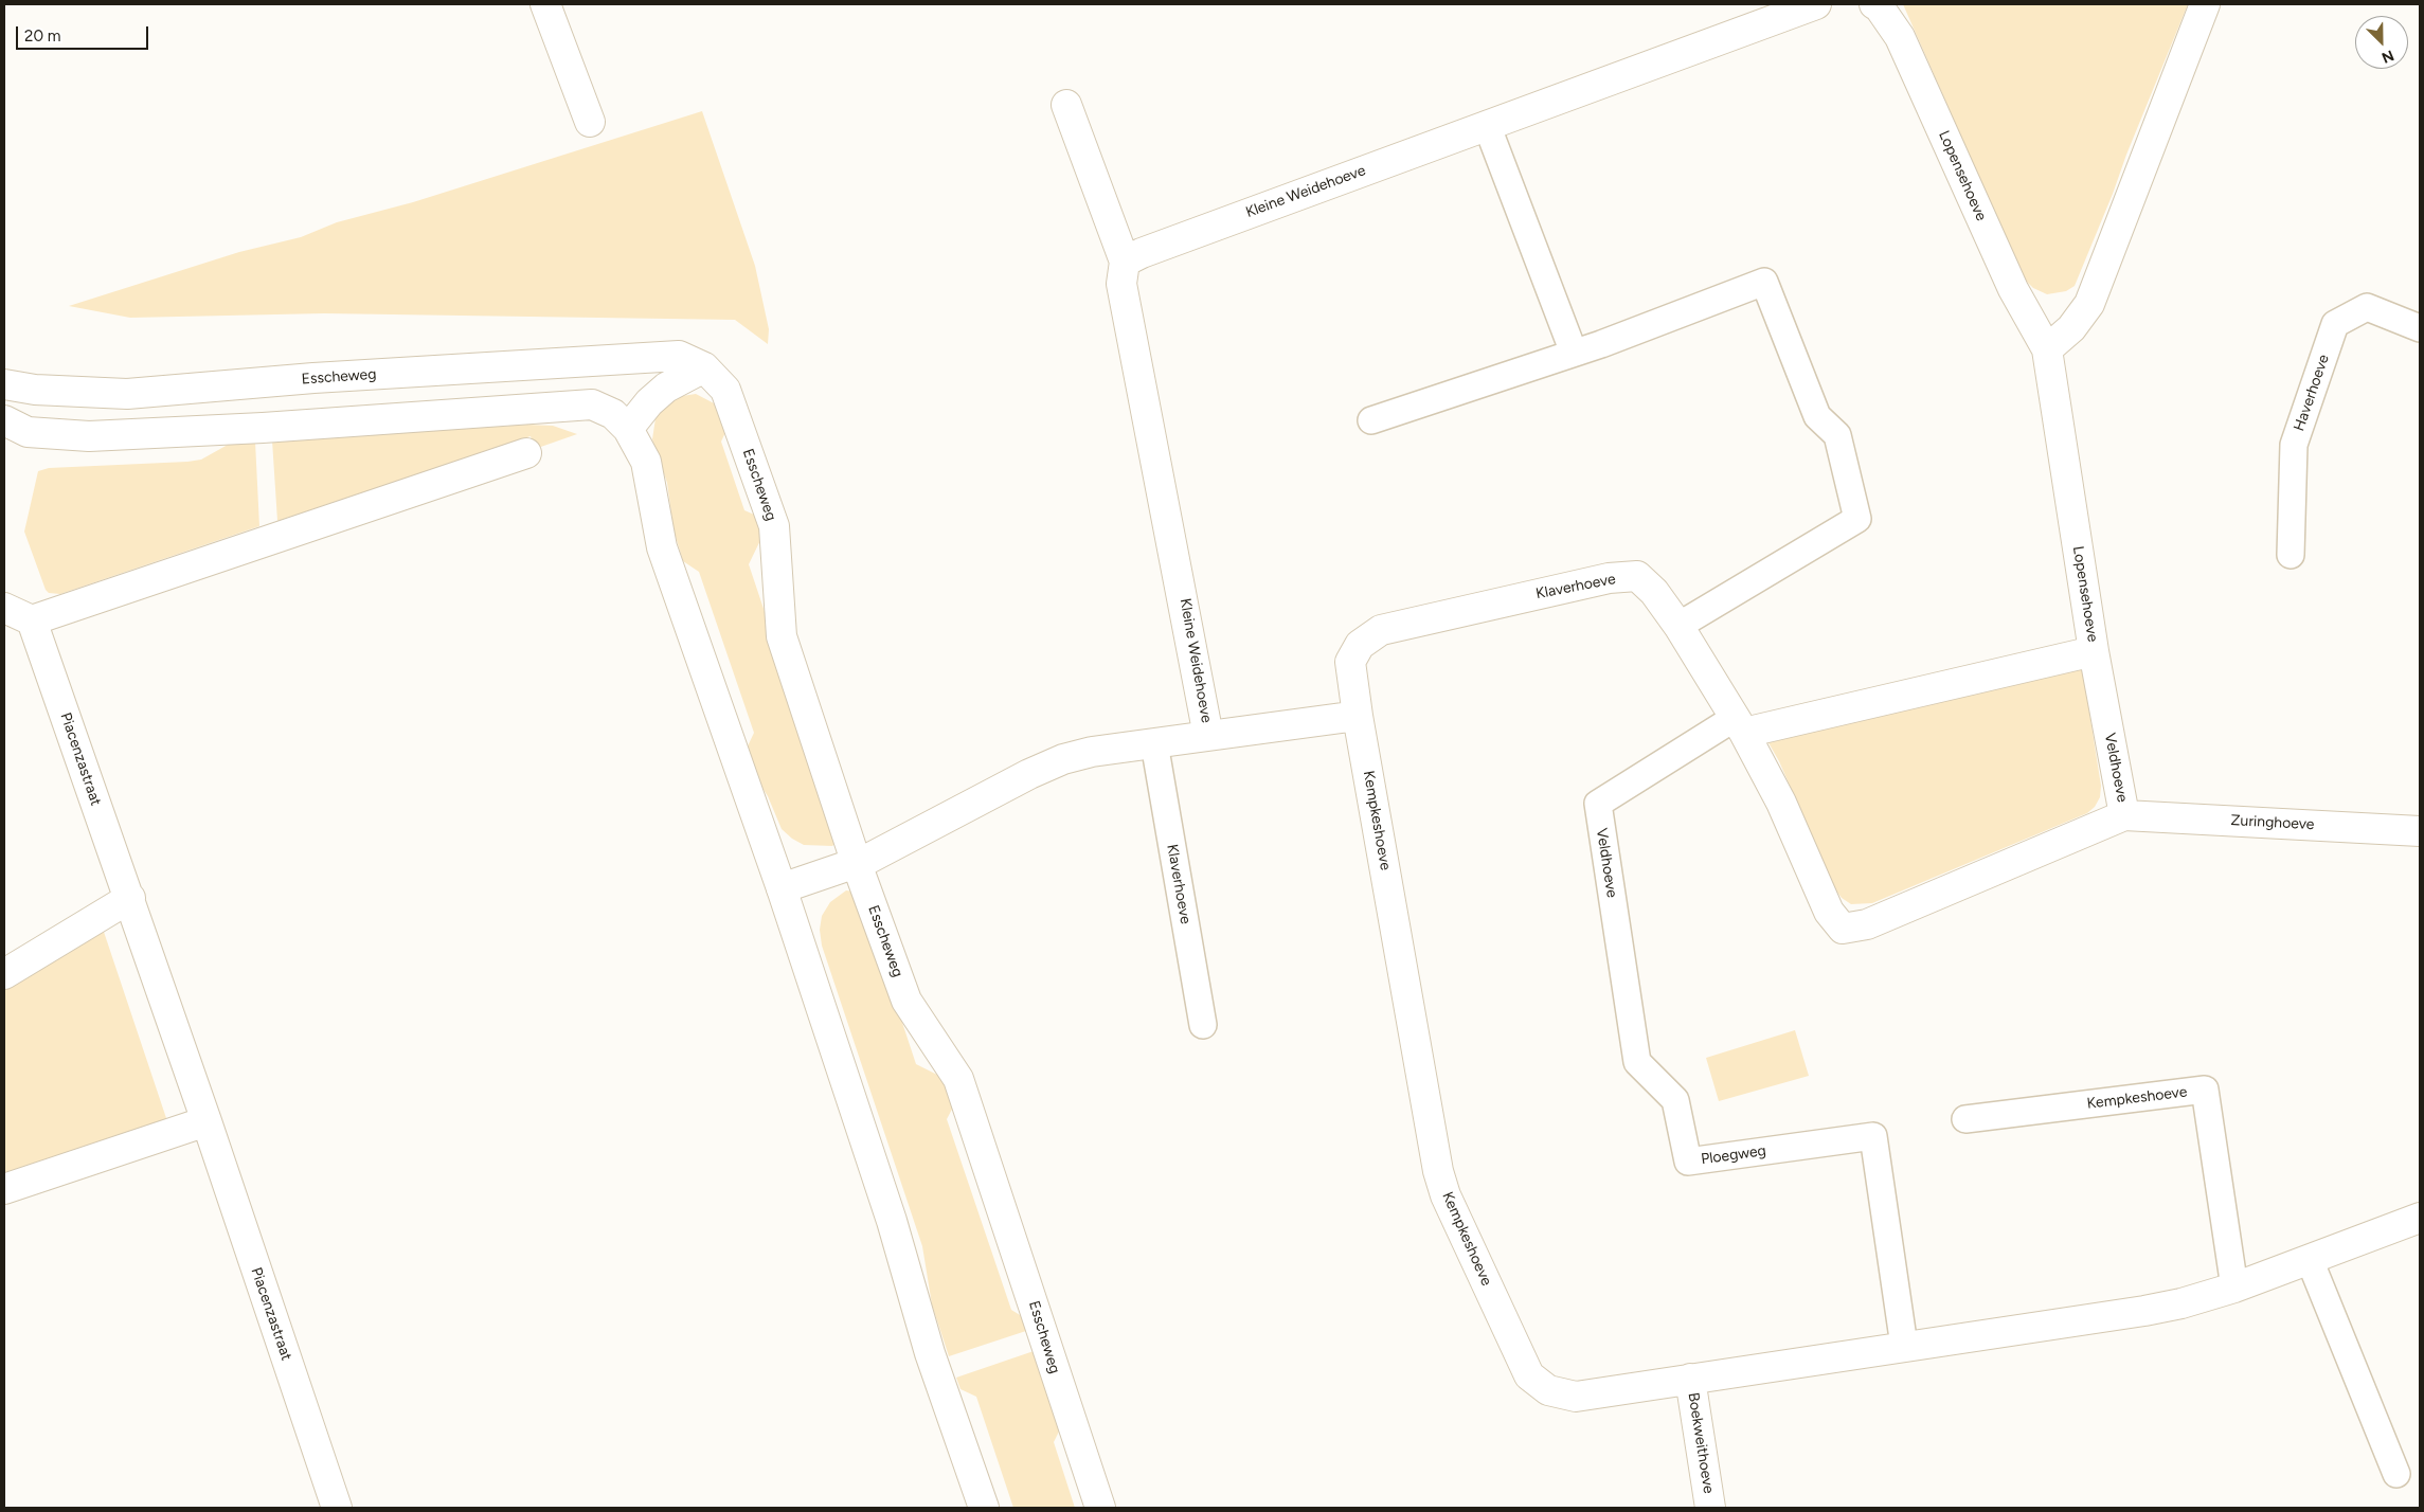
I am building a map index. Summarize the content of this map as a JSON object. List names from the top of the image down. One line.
{"streets":{"street":["Lopensehoeve","Kleine Weidehoeve","Esscheweg","Klaverhoeve","Piacenzastraat","Veldhoeve","Kempkeshoeve","Zuringhoeve","Boekweithoeve"],"lane":["Haverhoeve","Ploegweg"]},"crossings":[["Lopensehoeve","Veldhoeve"],["Kleine Weidehoeve","Esscheweg"],["Kleine Weidehoeve","Klaverhoeve"],["Klaverhoeve","Veldhoeve"],["Klaverhoeve","Kempkeshoeve"],["Veldhoeve","Zuringhoeve"],["Veldhoeve","Ploegweg"],["Kempkeshoeve","Ploegweg"],["Kempkeshoeve","Boekweithoeve"]],"scale_bar":"20 m","north":"bottom right"}
